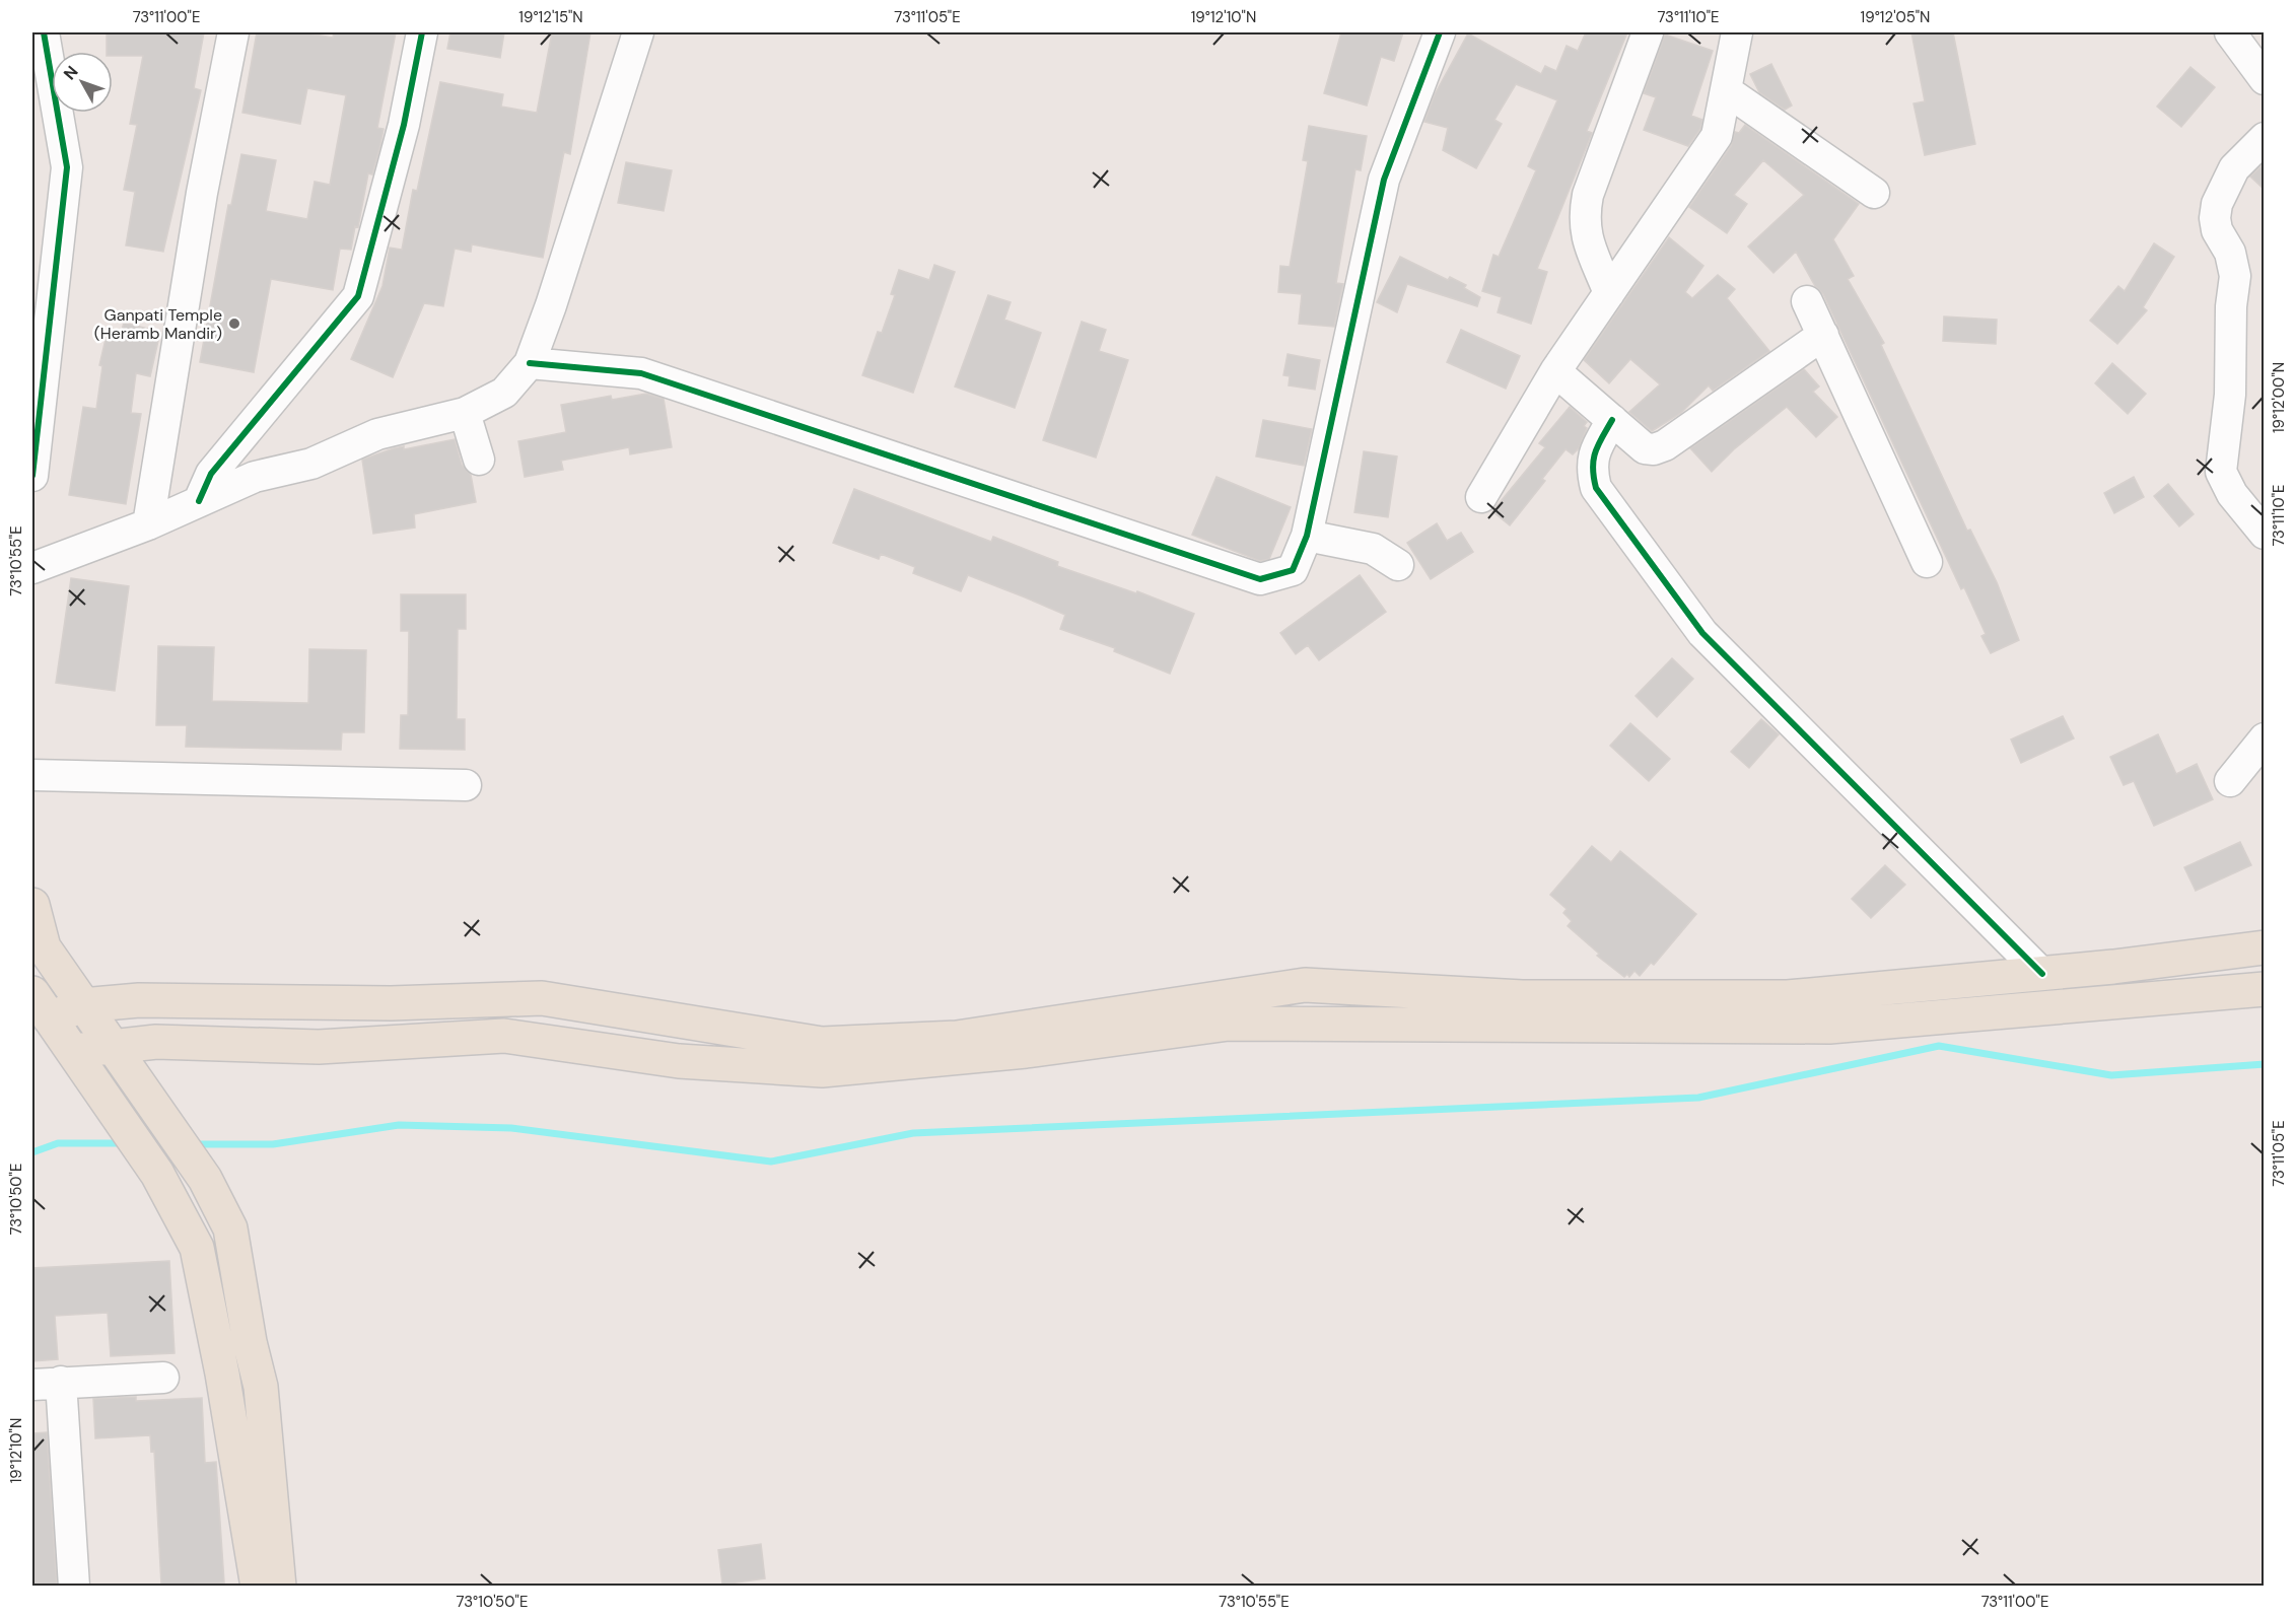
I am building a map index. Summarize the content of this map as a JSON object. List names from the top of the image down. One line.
{"places":["Ganpati Temple (Heramb Mandir)"],"north":"top left","coordinates":["73°11'00\"E","19°12'15\"N","73°11'05\"E","19°12'10\"N","73°11'10\"E","19°12'05\"N","19°12'00\"N","73°10'55\"E","73°10'50\"E"]}
